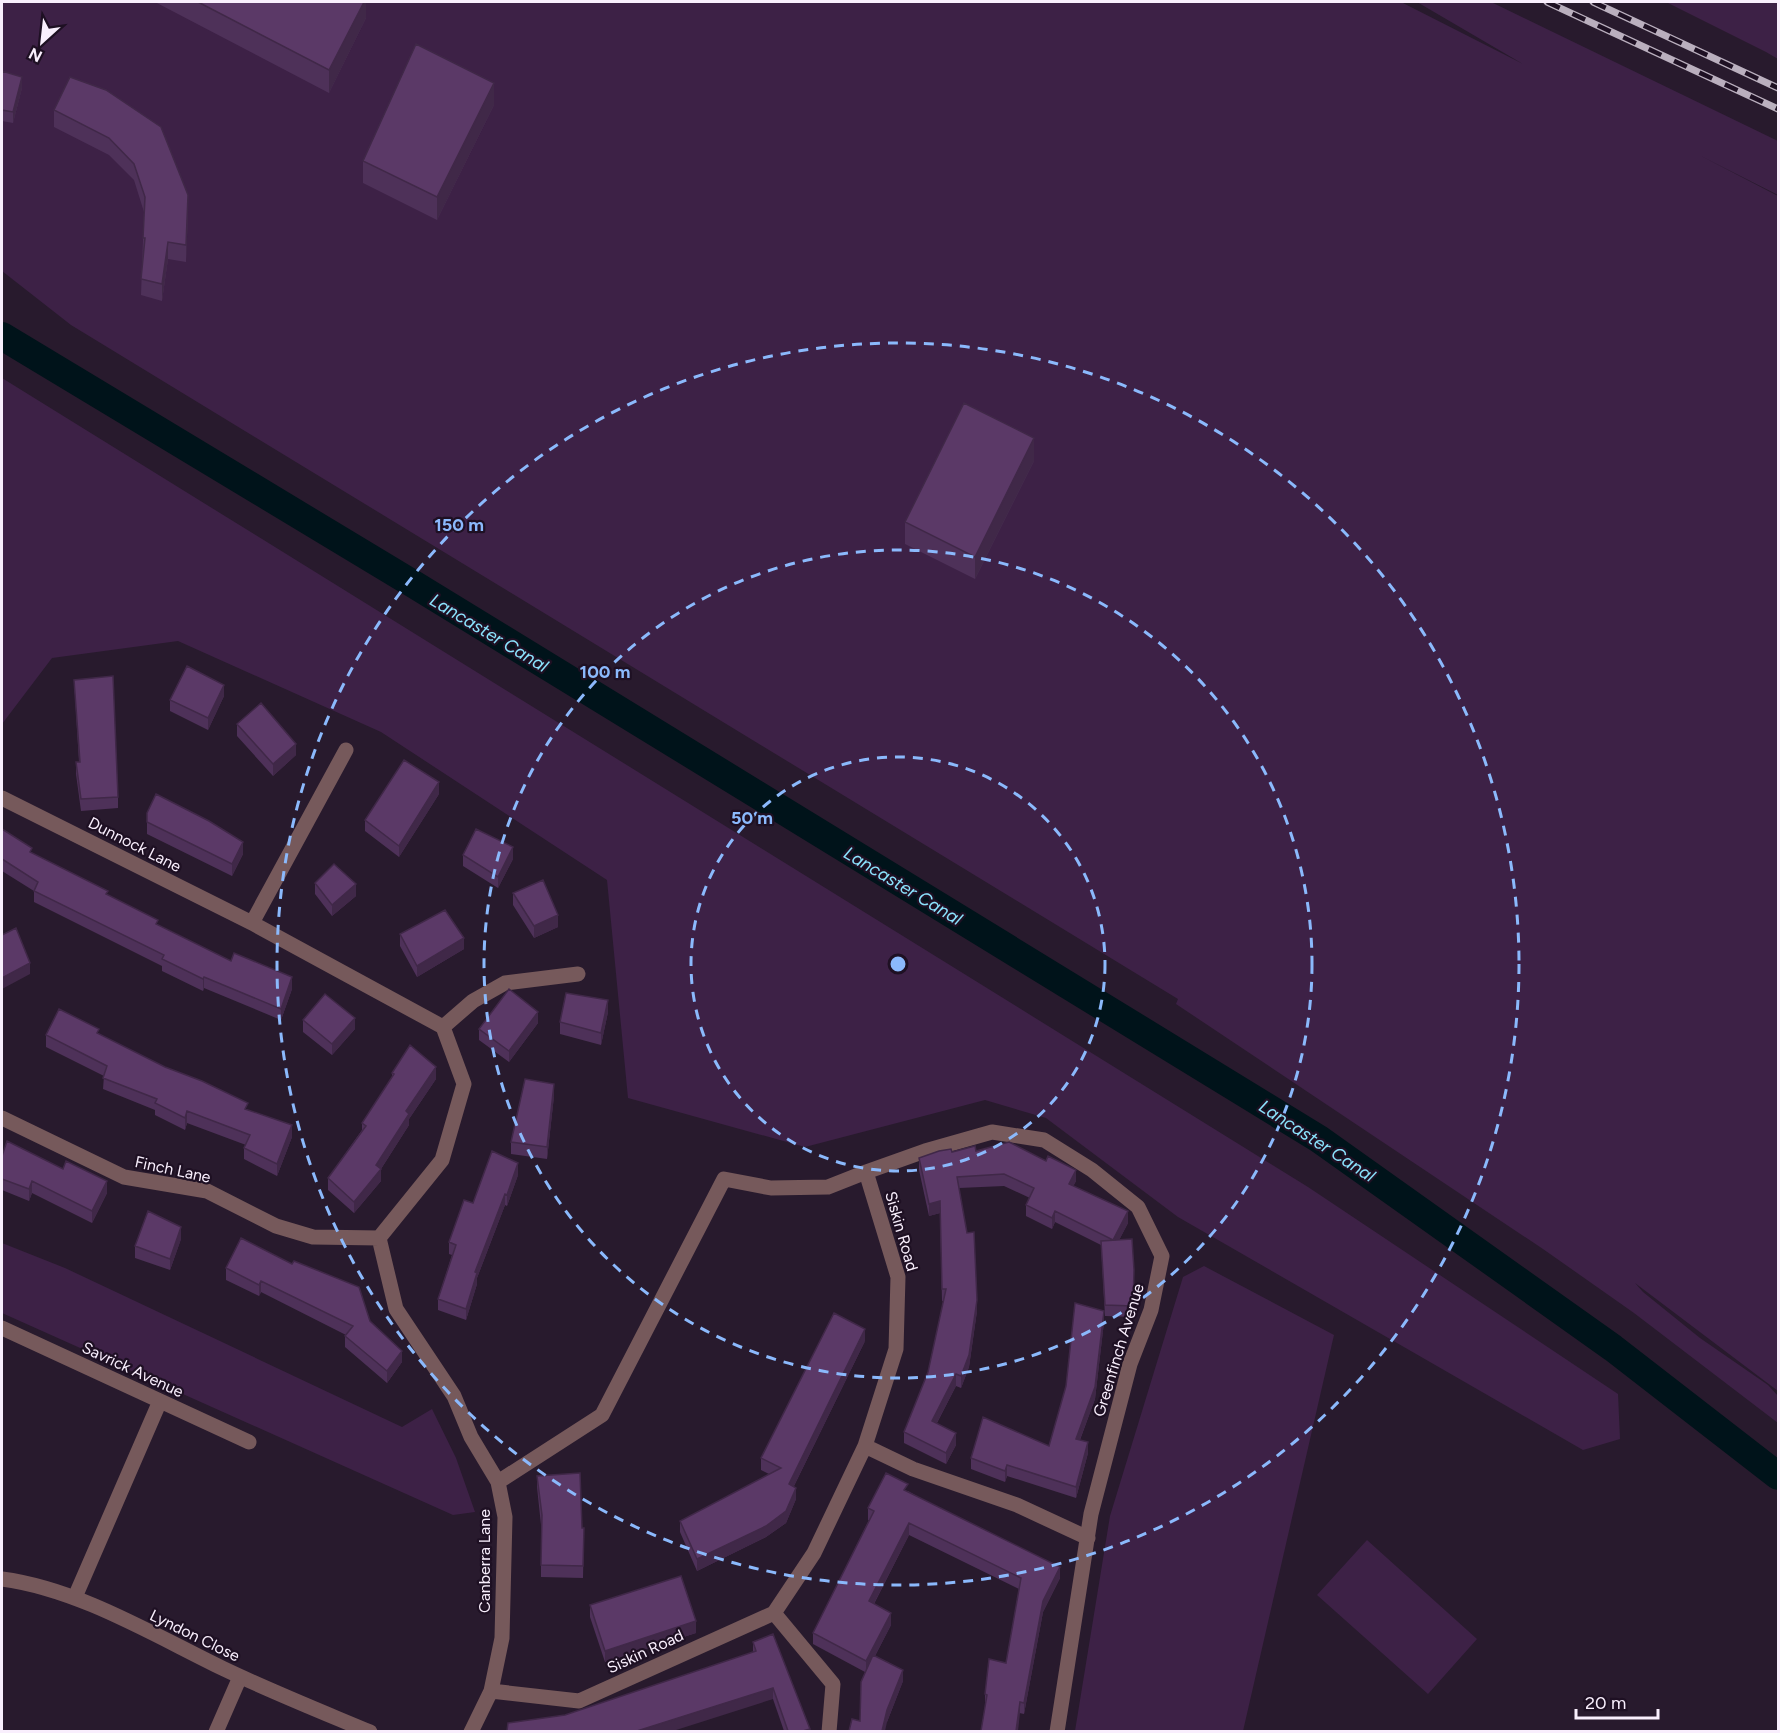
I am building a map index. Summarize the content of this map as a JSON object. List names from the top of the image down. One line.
{"streets":{"street":["Dunnock Lane","Finch Lane","Siskin Road","Greenfinch Avenue","Savrick Avenue","Canberra Lane","Lyndon Close"]},"crossings":[["Finch Lane","Canberra Lane"],["Siskin Road","Greenfinch Avenue"],["Siskin Road","Canberra Lane"]],"water":["Lancaster Canal"],"scale_bar":"20 m","north":"bottom left","rings":["150 m","100 m","50 m"]}
